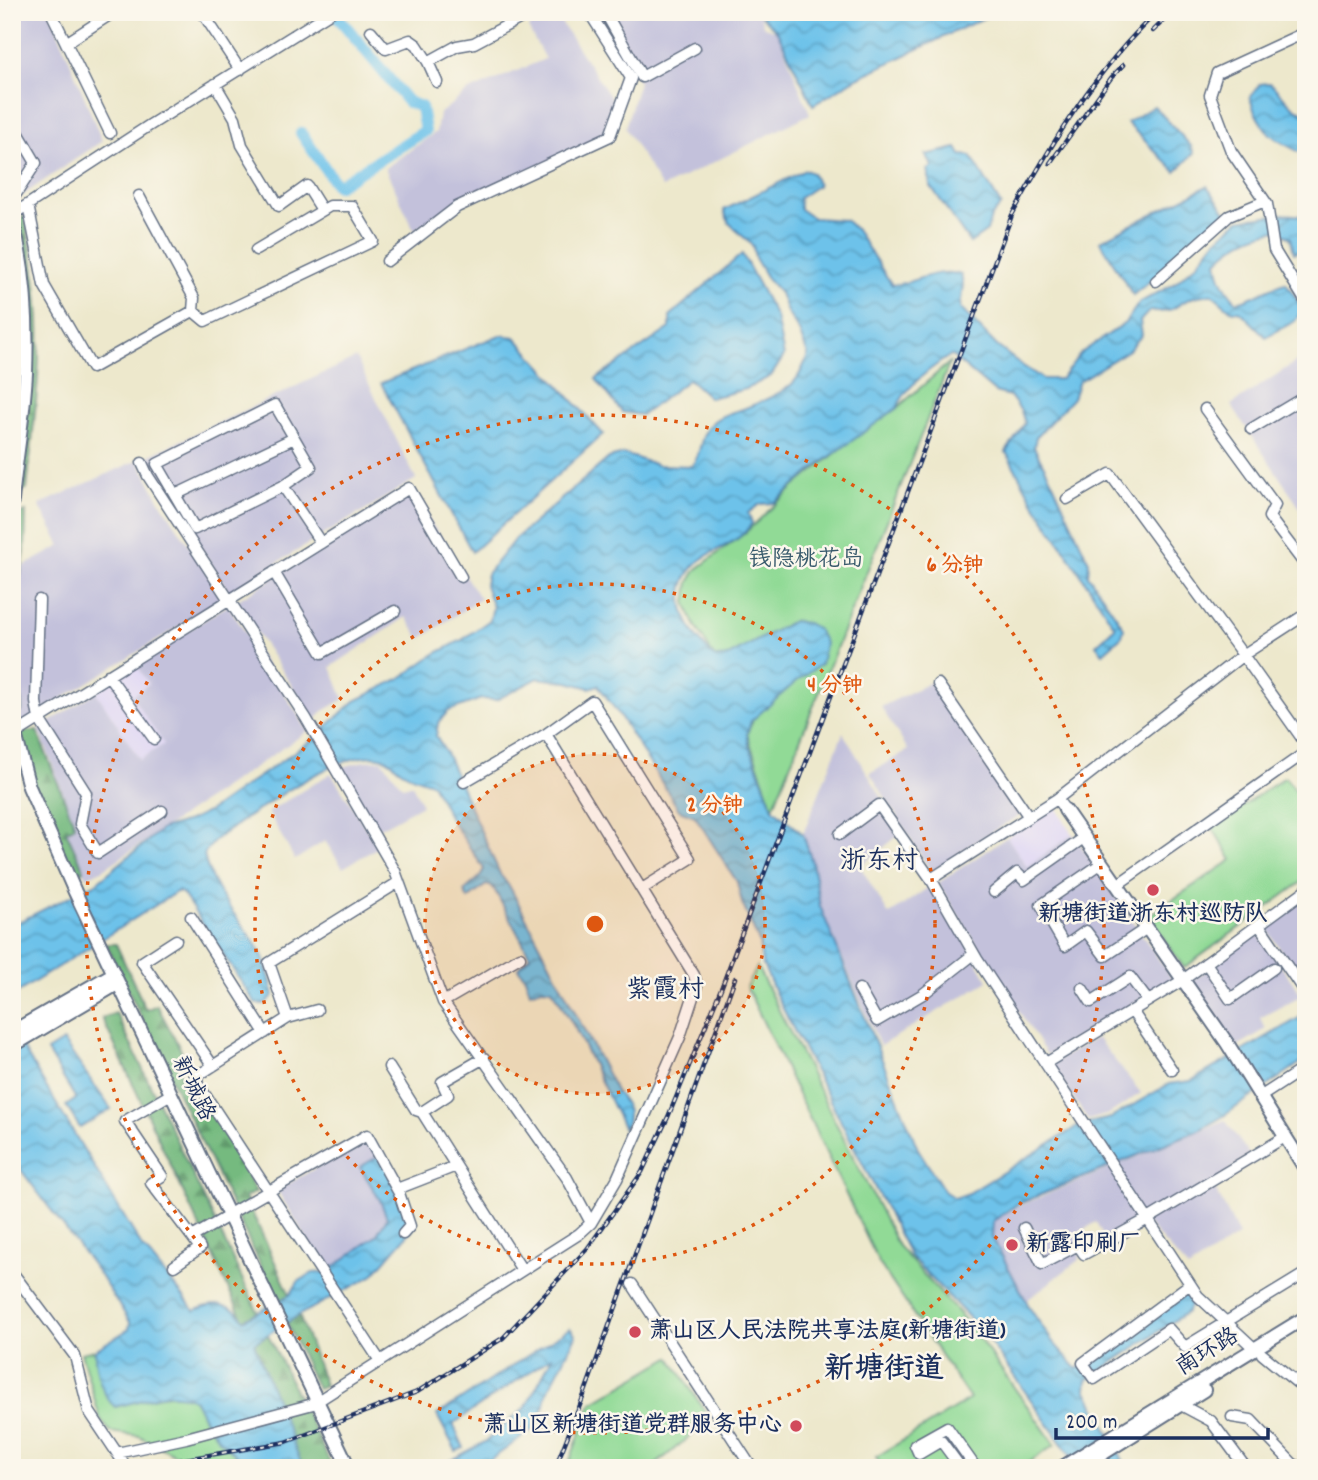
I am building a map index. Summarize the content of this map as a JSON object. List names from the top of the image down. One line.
{"streets":{"main road":["新城路","南环路"]},"districts":["浙东村","紫霞村","新塘街道"],"parks":["钱隐桃花岛"],"places":["新塘街道浙东村巡防队","新露印刷厂","萧山区人民法院共享法庭(新塘街道)","萧山区新塘街道党群服务中心"],"scale_bar":"200 m","rings":["6 分钟","4 分钟","2 分钟"]}
